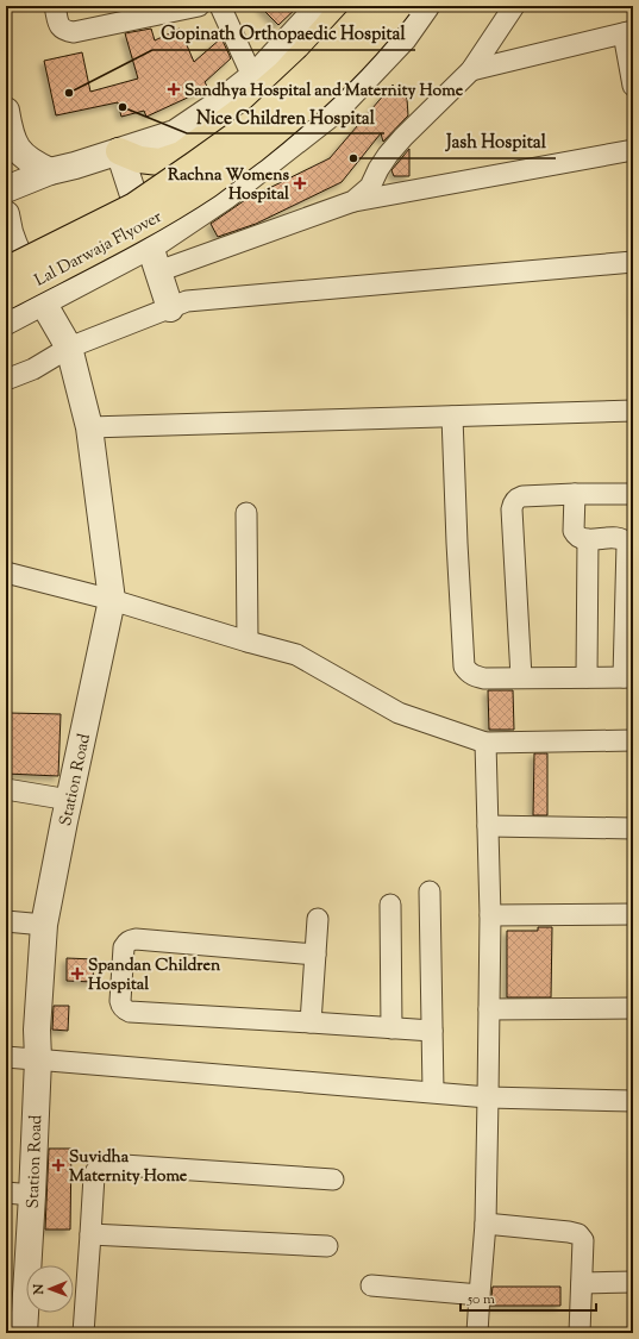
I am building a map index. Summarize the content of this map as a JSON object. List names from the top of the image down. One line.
{"streets":{"highway":["Lal Darwaja Flyover"],"street":["Station Road"]},"places":{"health":["Sandhya Hospital and Maternity Home","Rachna Womens Hospital","Spandan Children Hospital","Suvidha Maternity Home"],"other":["Gopinath Orthopaedic Hospital","Nice Children Hospital","Jash Hospital"]},"scale_bar":"50 m","north":"left"}
